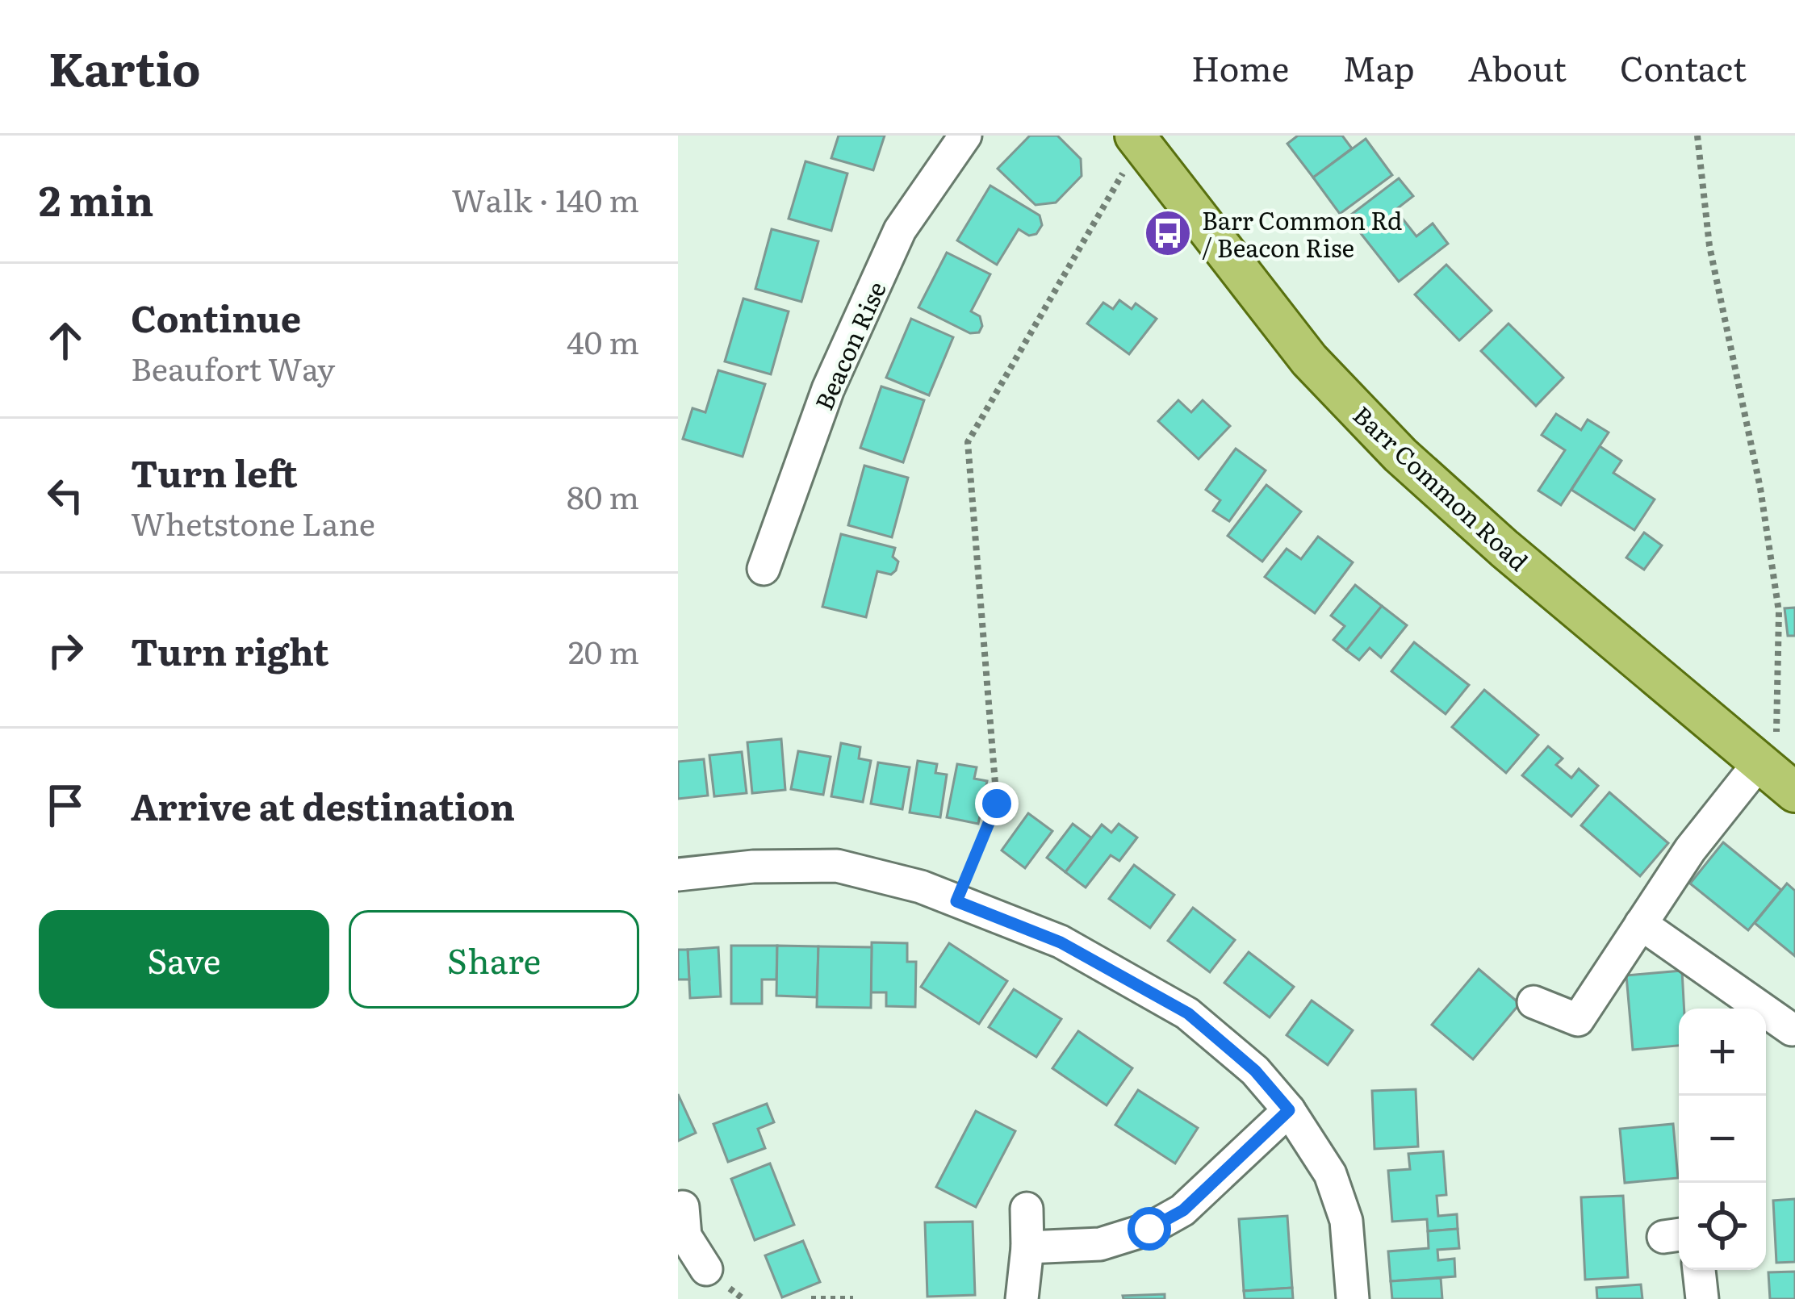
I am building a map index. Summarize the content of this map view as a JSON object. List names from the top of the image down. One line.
{"streets":{"main road":["Barr Common Road"],"street":["Beacon Rise"]},"places":{"bus stop":["Barr Common Rd / Beacon Rise"]},"page":{"header":"Kartio","nav":["Home","Map","About","Contact"],"heading":["2 min","Walk · 140 m"],"list":[["Continue","Beaufort Way","40 m"],["Turn left","Whetstone Lane","80 m"],["Turn right","20 m"],"Arrive at destination"],"buttons":["Save","Share"],"map_buttons":["+","−"]}}
